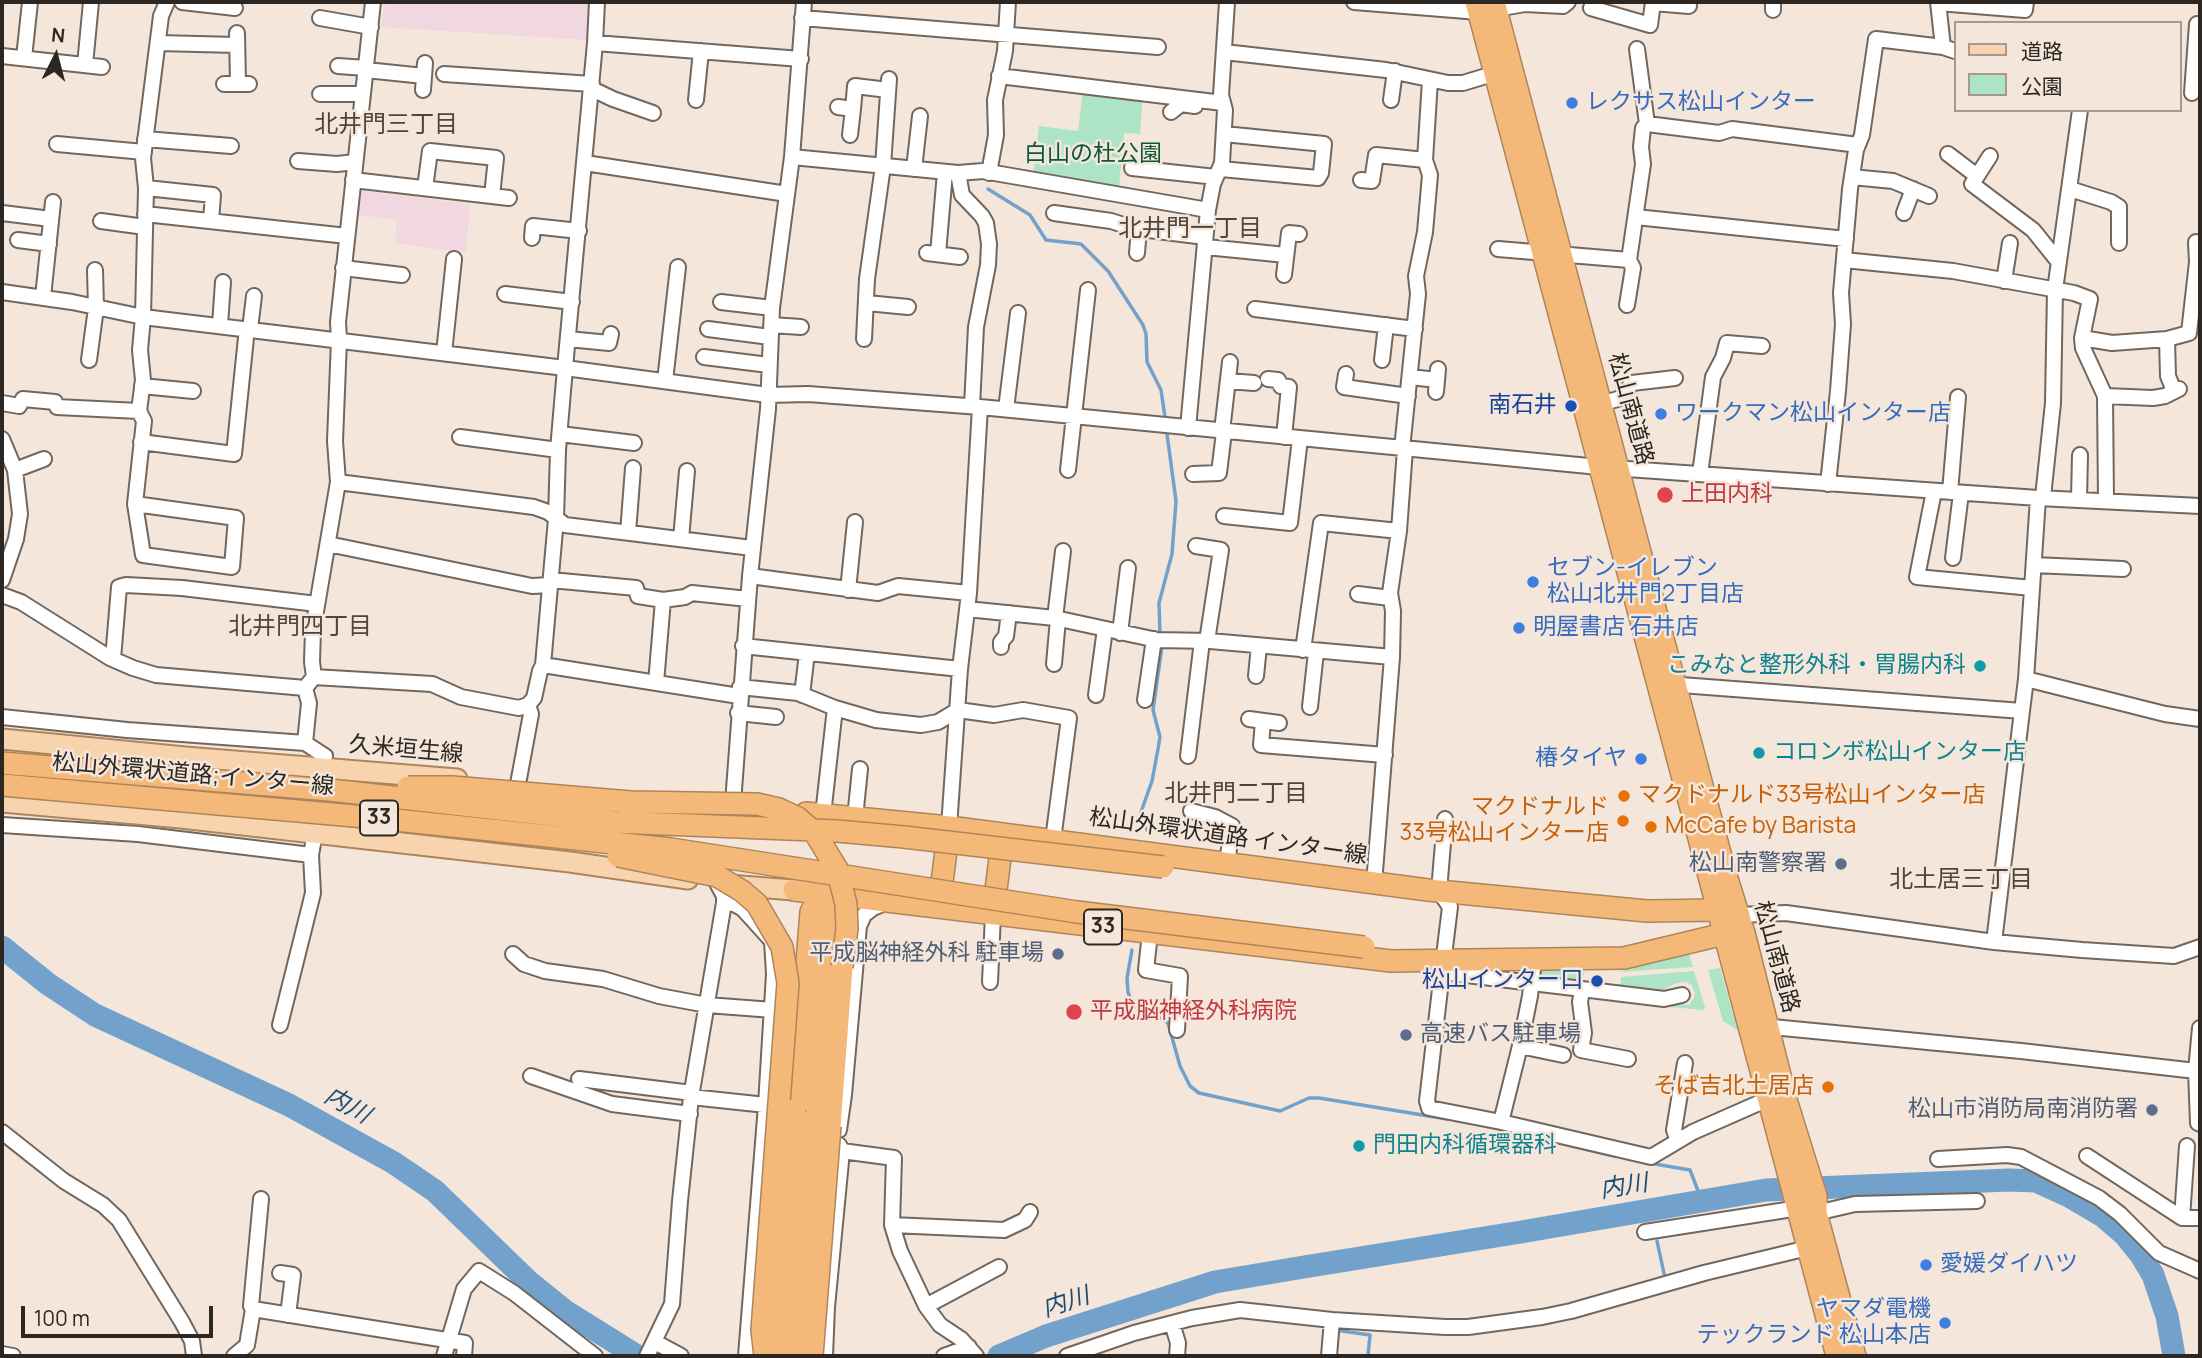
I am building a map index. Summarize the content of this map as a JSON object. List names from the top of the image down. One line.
{"streets":{"highway":["松山南道路","松山外環状道路;インター線","33","松山外環状道路 インター線"],"main road":["久米垣生線"]},"crossings":[["松山南道路","33"],["松山南道路","松山外環状道路 インター線"],["久米垣生線","松山外環状道路 インター線"],["松山外環状道路;インター線","33"],["松山外環状道路;インター線","松山外環状道路 インター線"],["33","松山外環状道路 インター線"]],"districts":["北井門三丁目","北井門一丁目","北井門四丁目","北井門二丁目","北土居三丁目"],"water":["内川"],"parks":["白山の杜公園"],"places":["レクサス松山インター","南石井","ワークマン松山インター店","上田内科","セブン-イレブン 松山北井門2丁目店","明屋書店 石井店","こみなと整形外科・胃腸内科","コロンボ松山インター店","椿タイヤ","マクドナルド33号松山インター店","マクドナルド 33号松山インター店","McCafe by Barista","松山南警察署","平成脳神経外科 駐車場","松山インター口","平成脳神経外科病院","高速バス駐車場","そば吉北土居店","松山市消防局南消防署","門田内科循環器科","愛媛ダイハツ","ヤマダ電機 テックランド 松山本店"],"legend":["道路","公園"],"scale_bar":"100 m","north":"top"}
